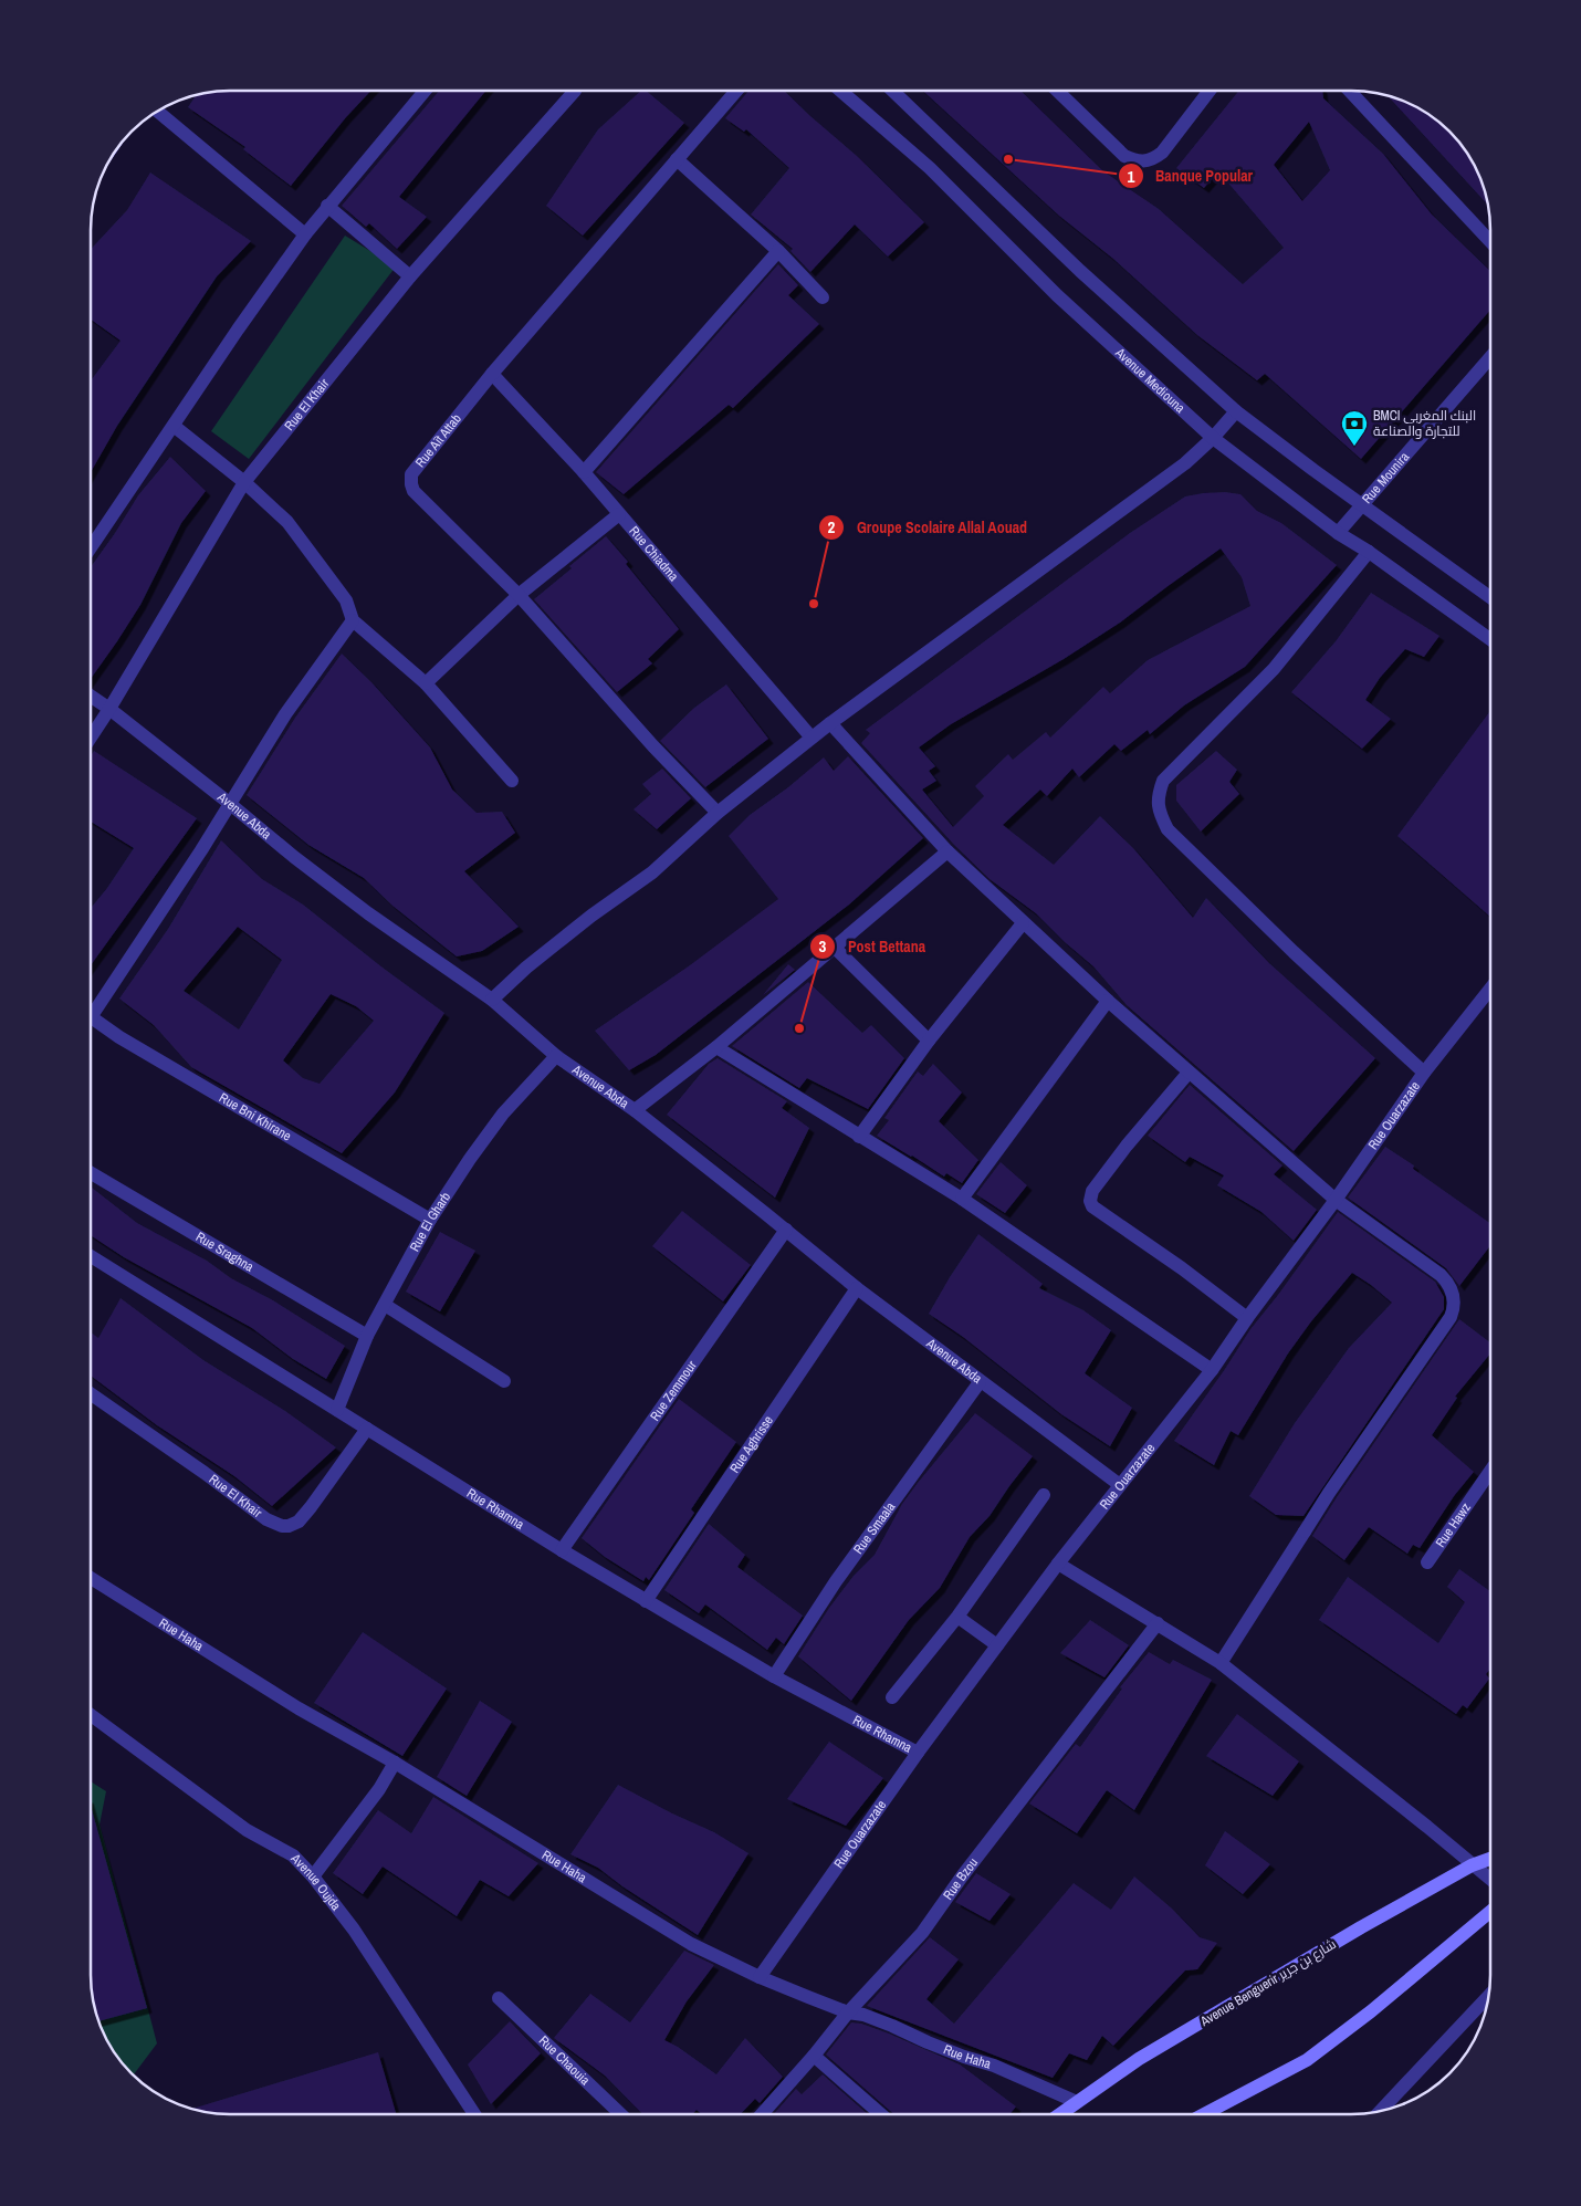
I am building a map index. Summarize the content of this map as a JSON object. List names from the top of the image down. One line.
{"streets":{"main road":["Avenue Benguerir شارع بن جرير"],"street":["Avenue Mediouna","Rue El Khair","Rue Aït Attab","Rue Mounira","Rue Chiadma","Avenue Abda","Rue Ouarzazate","Rue Bni Khirane","Rue El Gharb","Rue Sraghna","Rue Zemmour","Rue Aghrisse","Rue Rhamna","Rue Hawz","Rue Smaala","Rue Haha","Rue Bzou","Avenue Oujda","Rue Chaouia"]},"crossings":[["Avenue Mediouna","Rue Mounira"],["Rue El Khair","Avenue Abda"],["Rue El Khair","Rue Rhamna"],["Rue Aït Attab","Rue Chiadma"],["Avenue Abda","Rue Ouarzazate"],["Avenue Abda","Rue El Gharb"],["Avenue Abda","Rue Zemmour"],["Avenue Abda","Rue Aghrisse"],["Avenue Abda","Rue Smaala"],["Rue Ouarzazate","Rue Rhamna"],["Rue Ouarzazate","Rue Haha"],["Rue Bni Khirane","Rue El Gharb"],["Rue El Gharb","Rue Sraghna"],["Rue El Gharb","Rue Rhamna"],["Rue Zemmour","Rue Rhamna"],["Rue Aghrisse","Rue Rhamna"],["Rue Rhamna","Rue Smaala"],["Rue Haha","Rue Bzou"],["Rue Haha","Avenue Benguerir شارع بن جرير"]],"places":{"other":["Banque Popular","Groupe Scolaire Allal Aouad","Post Bettana"],"bank":["BMCI البنك المغربي للتجارة والصناعة"]}}
